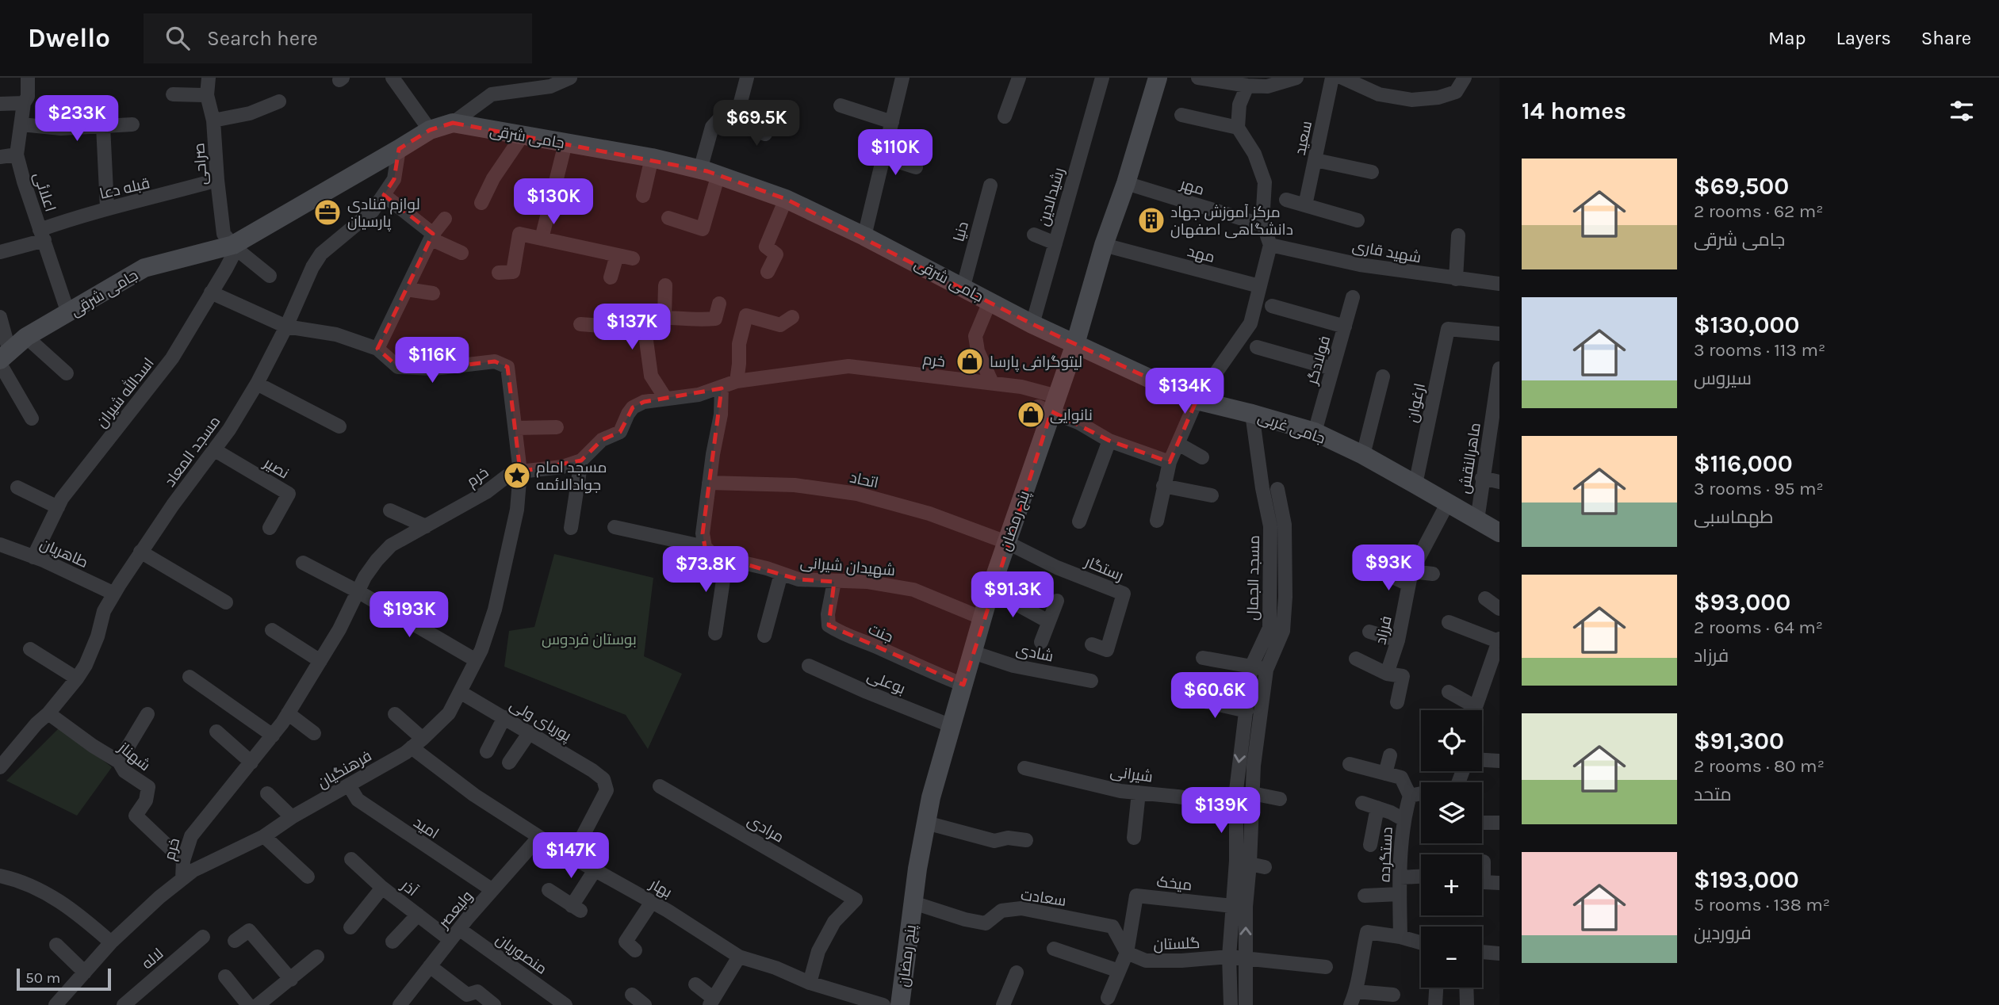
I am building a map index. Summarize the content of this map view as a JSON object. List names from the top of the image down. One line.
{"streets":{"street":["جامی شرقی","سعید","صراحی","مهر","قبله دعا","اعلائی","رشیدالدین","دنیا","شهید قاری","مهد","خرم","فولادگر","اسدالله شیران","ارغوان","جامی غربی","مسجد المعاد","ماهرالنقش","نصیر","اتحاد","پنج رمضان","طاهریان","شهیدان شیرانی","رستگار","مسجد الجمال","فرزاد","جنت","شادی","بوعلی","پوریای ولی","شهناز","فرهنگیان","شیرانی","امید","مرادی","دستگرده","میخک","آذر","بهار","سعادت","ولیعصر","گلستان","منصوریان","لاله"]},"crossings":[["جامی شرقی","صراحی"],["جامی شرقی","اعلائی"],["جامی شرقی","رشیدالدین"],["جامی شرقی","دنیا"],["جامی شرقی","اسدالله شیران"],["جامی شرقی","جامی غربی"],["جامی شرقی","مسجد المعاد"],["جامی شرقی","پنج رمضان"],["صراحی","قبله دعا"],["صراحی","اسدالله شیران"],["مهر","پنج رمضان"],["قبله دعا","اعلائی"],["مهد","پنج رمضان"],["خرم","پنج رمضان"],["خرم","شهناز"],["خرم","فرهنگیان"],["فولادگر","جامی غربی"],["اسدالله شیران","طاهریان"],["ارغوان","جامی غربی"],["جامی غربی","ماهرالنقش"],["جامی غربی","پنج رمضان"],["جامی غربی","مسجد الجمال"],["جامی غربی","فرزاد"],["مسجد المعاد","نصیر"],["مسجد المعاد","طاهریان"],["مسجد المعاد","شهناز"],["اتحاد","پنج رمضان"],["اتحاد","رستگار"],["پنج رمضان","شهیدان شیرانی"],["پنج رمضان","رستگار"],["پنج رمضان","جنت"],["پنج رمضان","شادی"],["پنج رمضان","بوعلی"],["پنج رمضان","سعادت"],["شهیدان شیرانی","جنت"],["مسجد الجمال","شیرانی"],["مسجد الجمال","میخک"],["مسجد الجمال","گلستان"],["پوریای ولی","فرهنگیان"],["پوریای ولی","بهار"],["فرهنگیان","امید"],["فرهنگیان","بهار"],["امید","ولیعصر"],["مرادی","بهار"],["میخک","سعادت"],["میخک","گلستان"],["آذر","ولیعصر"],["آذر","منصوریان"],["بهار","ولیعصر"],["سعادت","گلستان"],["ولیعصر","منصوریان"]],"parks":["بوستان فردوس"],"places":{"office":["لوازم قنادی پارسیان"],"building":["مرکز آموزش جهاد دانشگاهی اصفهان"],"shop":["لیتوگرافی پارسا","نانوایی"],"place":["مسجد امام جوادالائمه"]},"scale_bar":"50 m","page":{"header":"Dwello","search":"Search here","nav":["Map","Layers","Share"],"heading":"14 homes","price":["$233K","$69.5K","$110K","$130K","$137K","$116K","$134K","$93K","$73.8K","$91.3K","$193K","$60.6K","$139K","$147K"],"list":[{"name":"$69,500","note":"2 rooms · 62 m² · جامی شرقی"},{"name":"$130,000","note":"3 rooms · 113 m² · سیروس"},{"name":"$116,000","note":"3 rooms · 95 m² · طهماسبی"},{"name":"$93,000","note":"2 rooms · 64 m² · فرزاد"},{"name":"$91,300","note":"2 rooms · 80 m² · متحد"},{"name":"$193,000","note":"5 rooms · 138 m² · فروردین"}],"map_buttons":["+","−"],"scale":"50 m"}}
